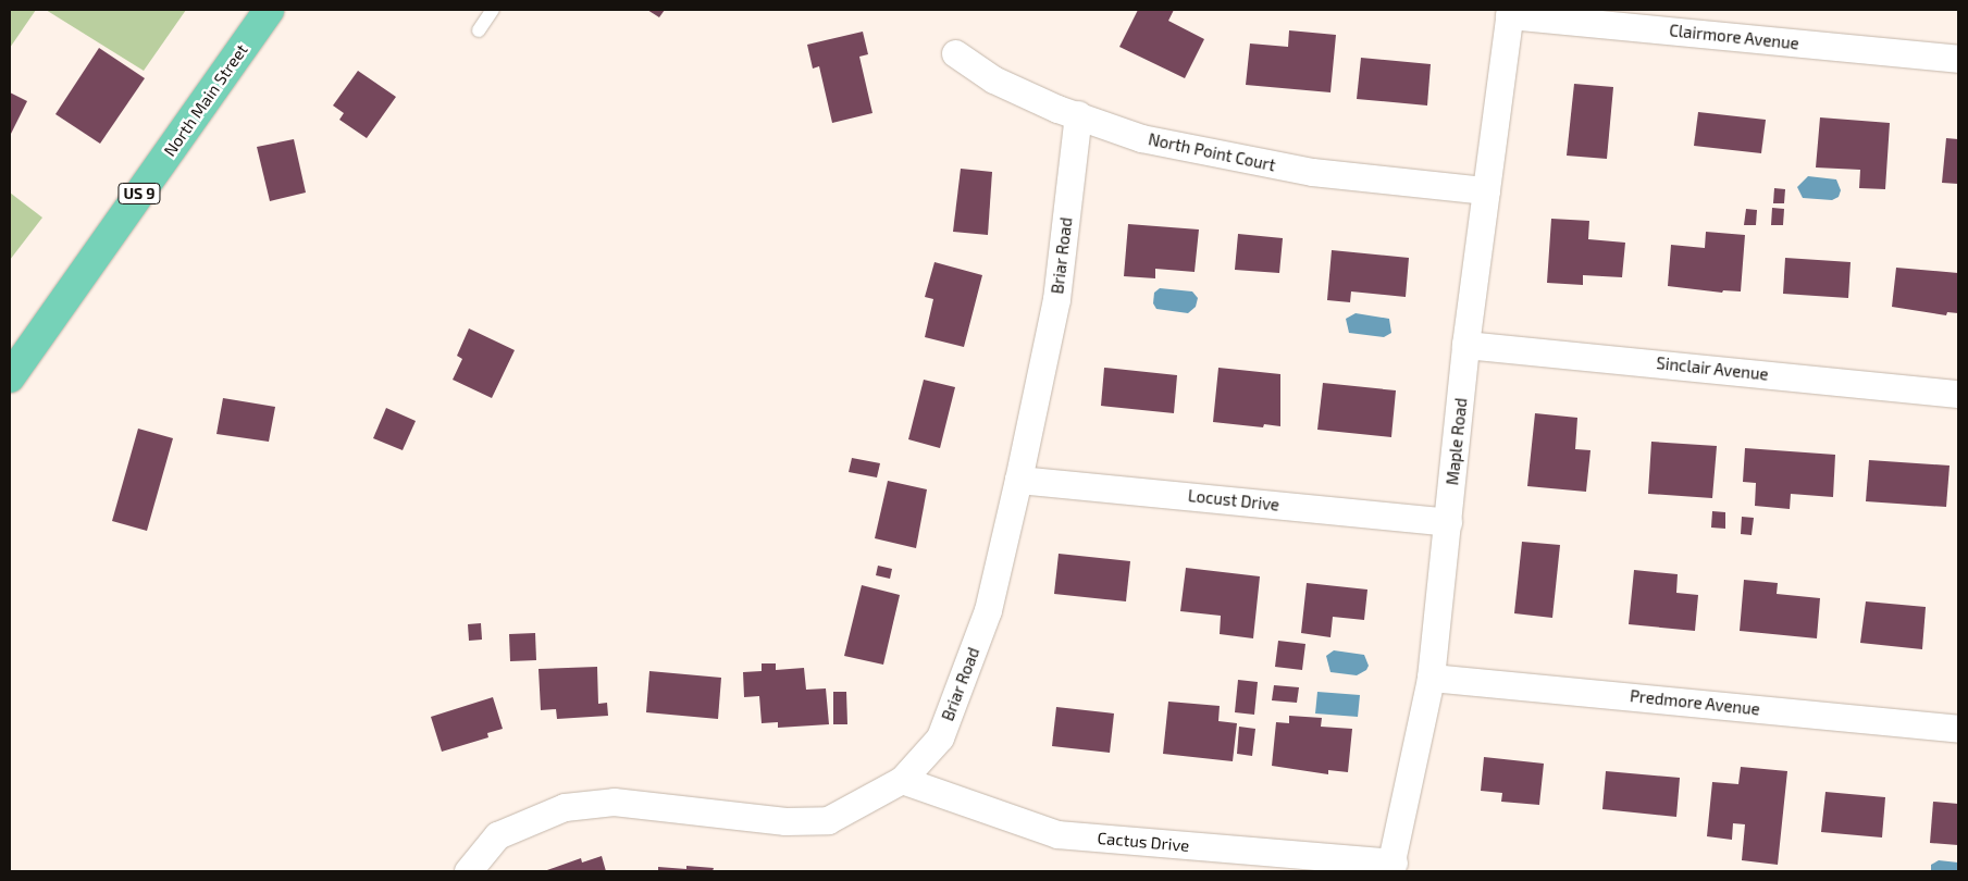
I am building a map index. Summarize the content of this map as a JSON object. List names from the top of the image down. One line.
{"streets":{"highway":["North Main Street","US 9"],"street":["Clairmore Avenue","North Point Court","Briar Road","Sinclair Avenue","Maple Road","Locust Drive","Predmore Avenue","Cactus Drive"]},"crossings":[["Clairmore Avenue","Maple Road"],["North Point Court","Briar Road"],["North Point Court","Maple Road"],["Briar Road","Locust Drive"],["Briar Road","Cactus Drive"],["Sinclair Avenue","Maple Road"],["Maple Road","Locust Drive"],["Maple Road","Predmore Avenue"],["Maple Road","Cactus Drive"]]}
